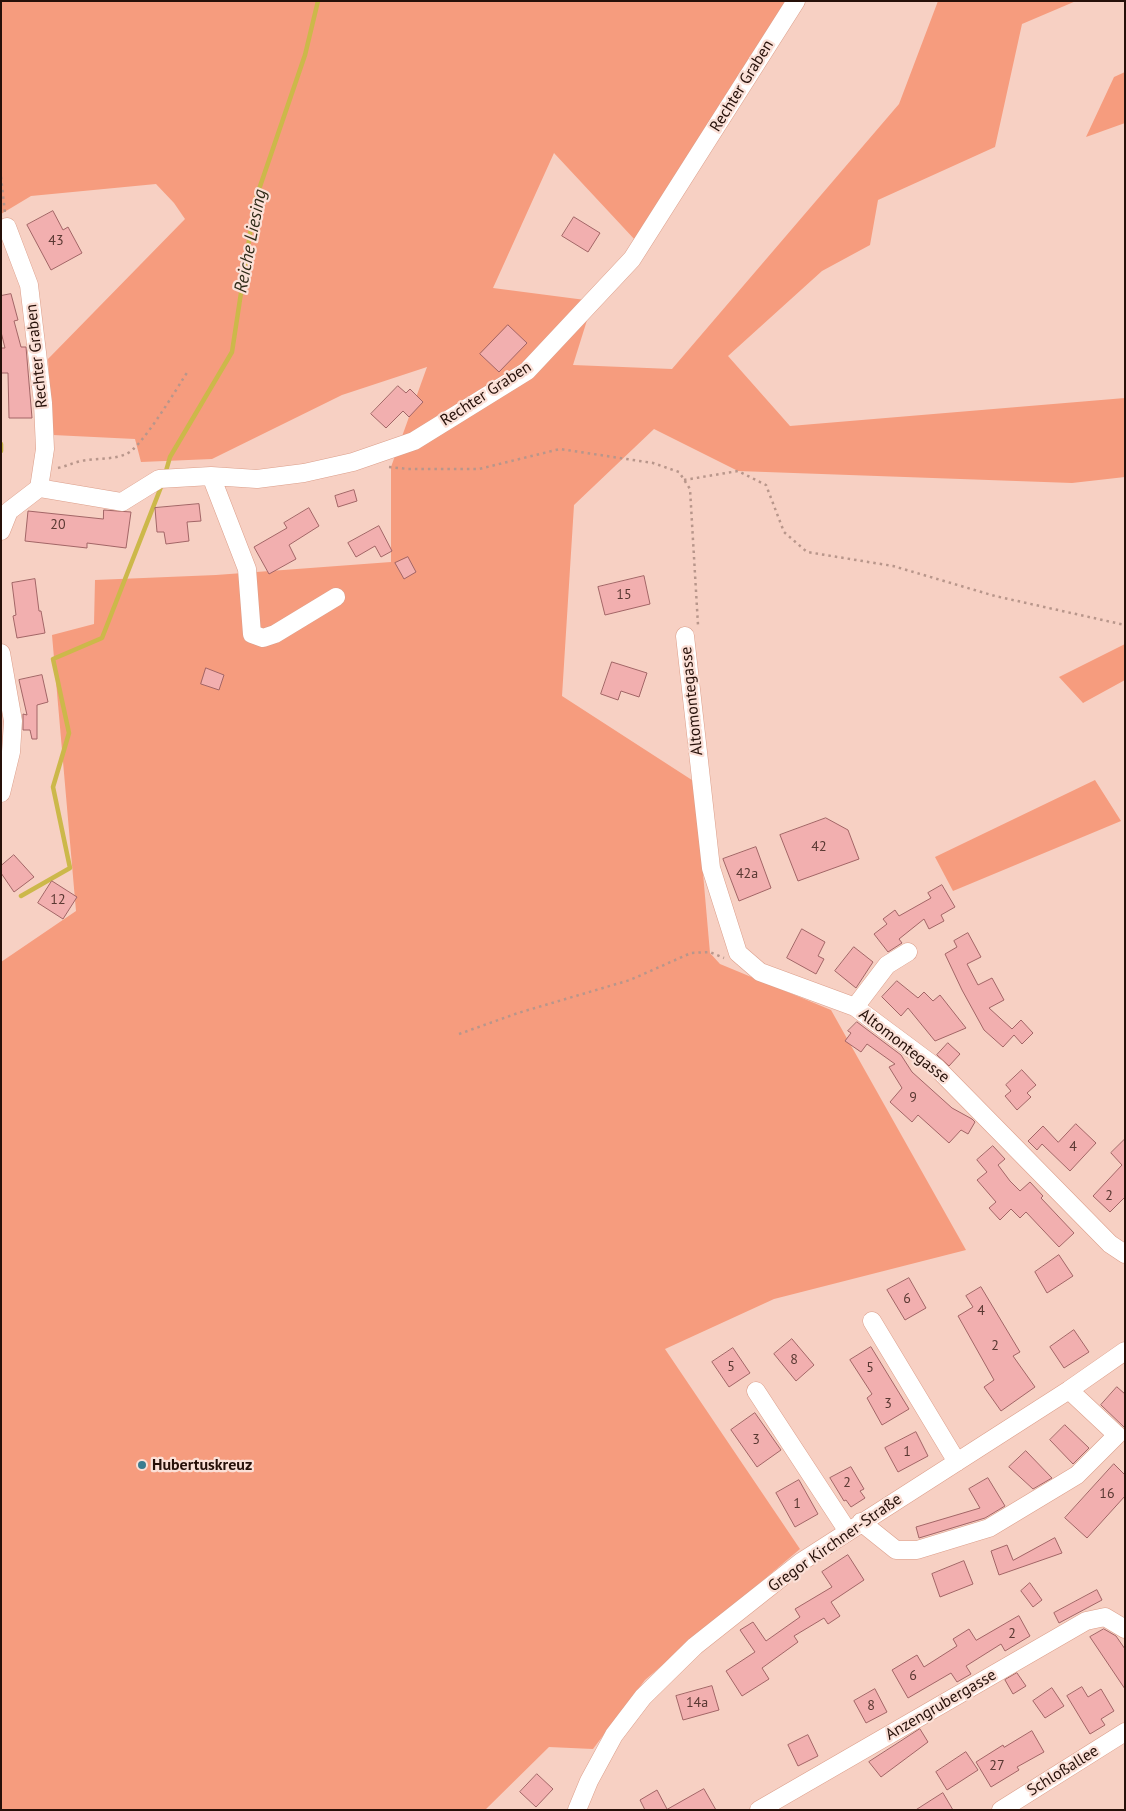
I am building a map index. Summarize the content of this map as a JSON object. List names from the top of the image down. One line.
{"streets":{"street":["Rechter Graben","Altomontegasse","Gregor Kirchner-Straße","Anzengrubergasse","Schloßallee"]},"water":["Reiche Liesing"],"places":["Hubertuskreuz"],"house_numbers":["43","20","15","42","42a","12","9","4","2","6","4","2","8","5","5","3","3","1","2","16","1","2","6","14a","8","27"]}
